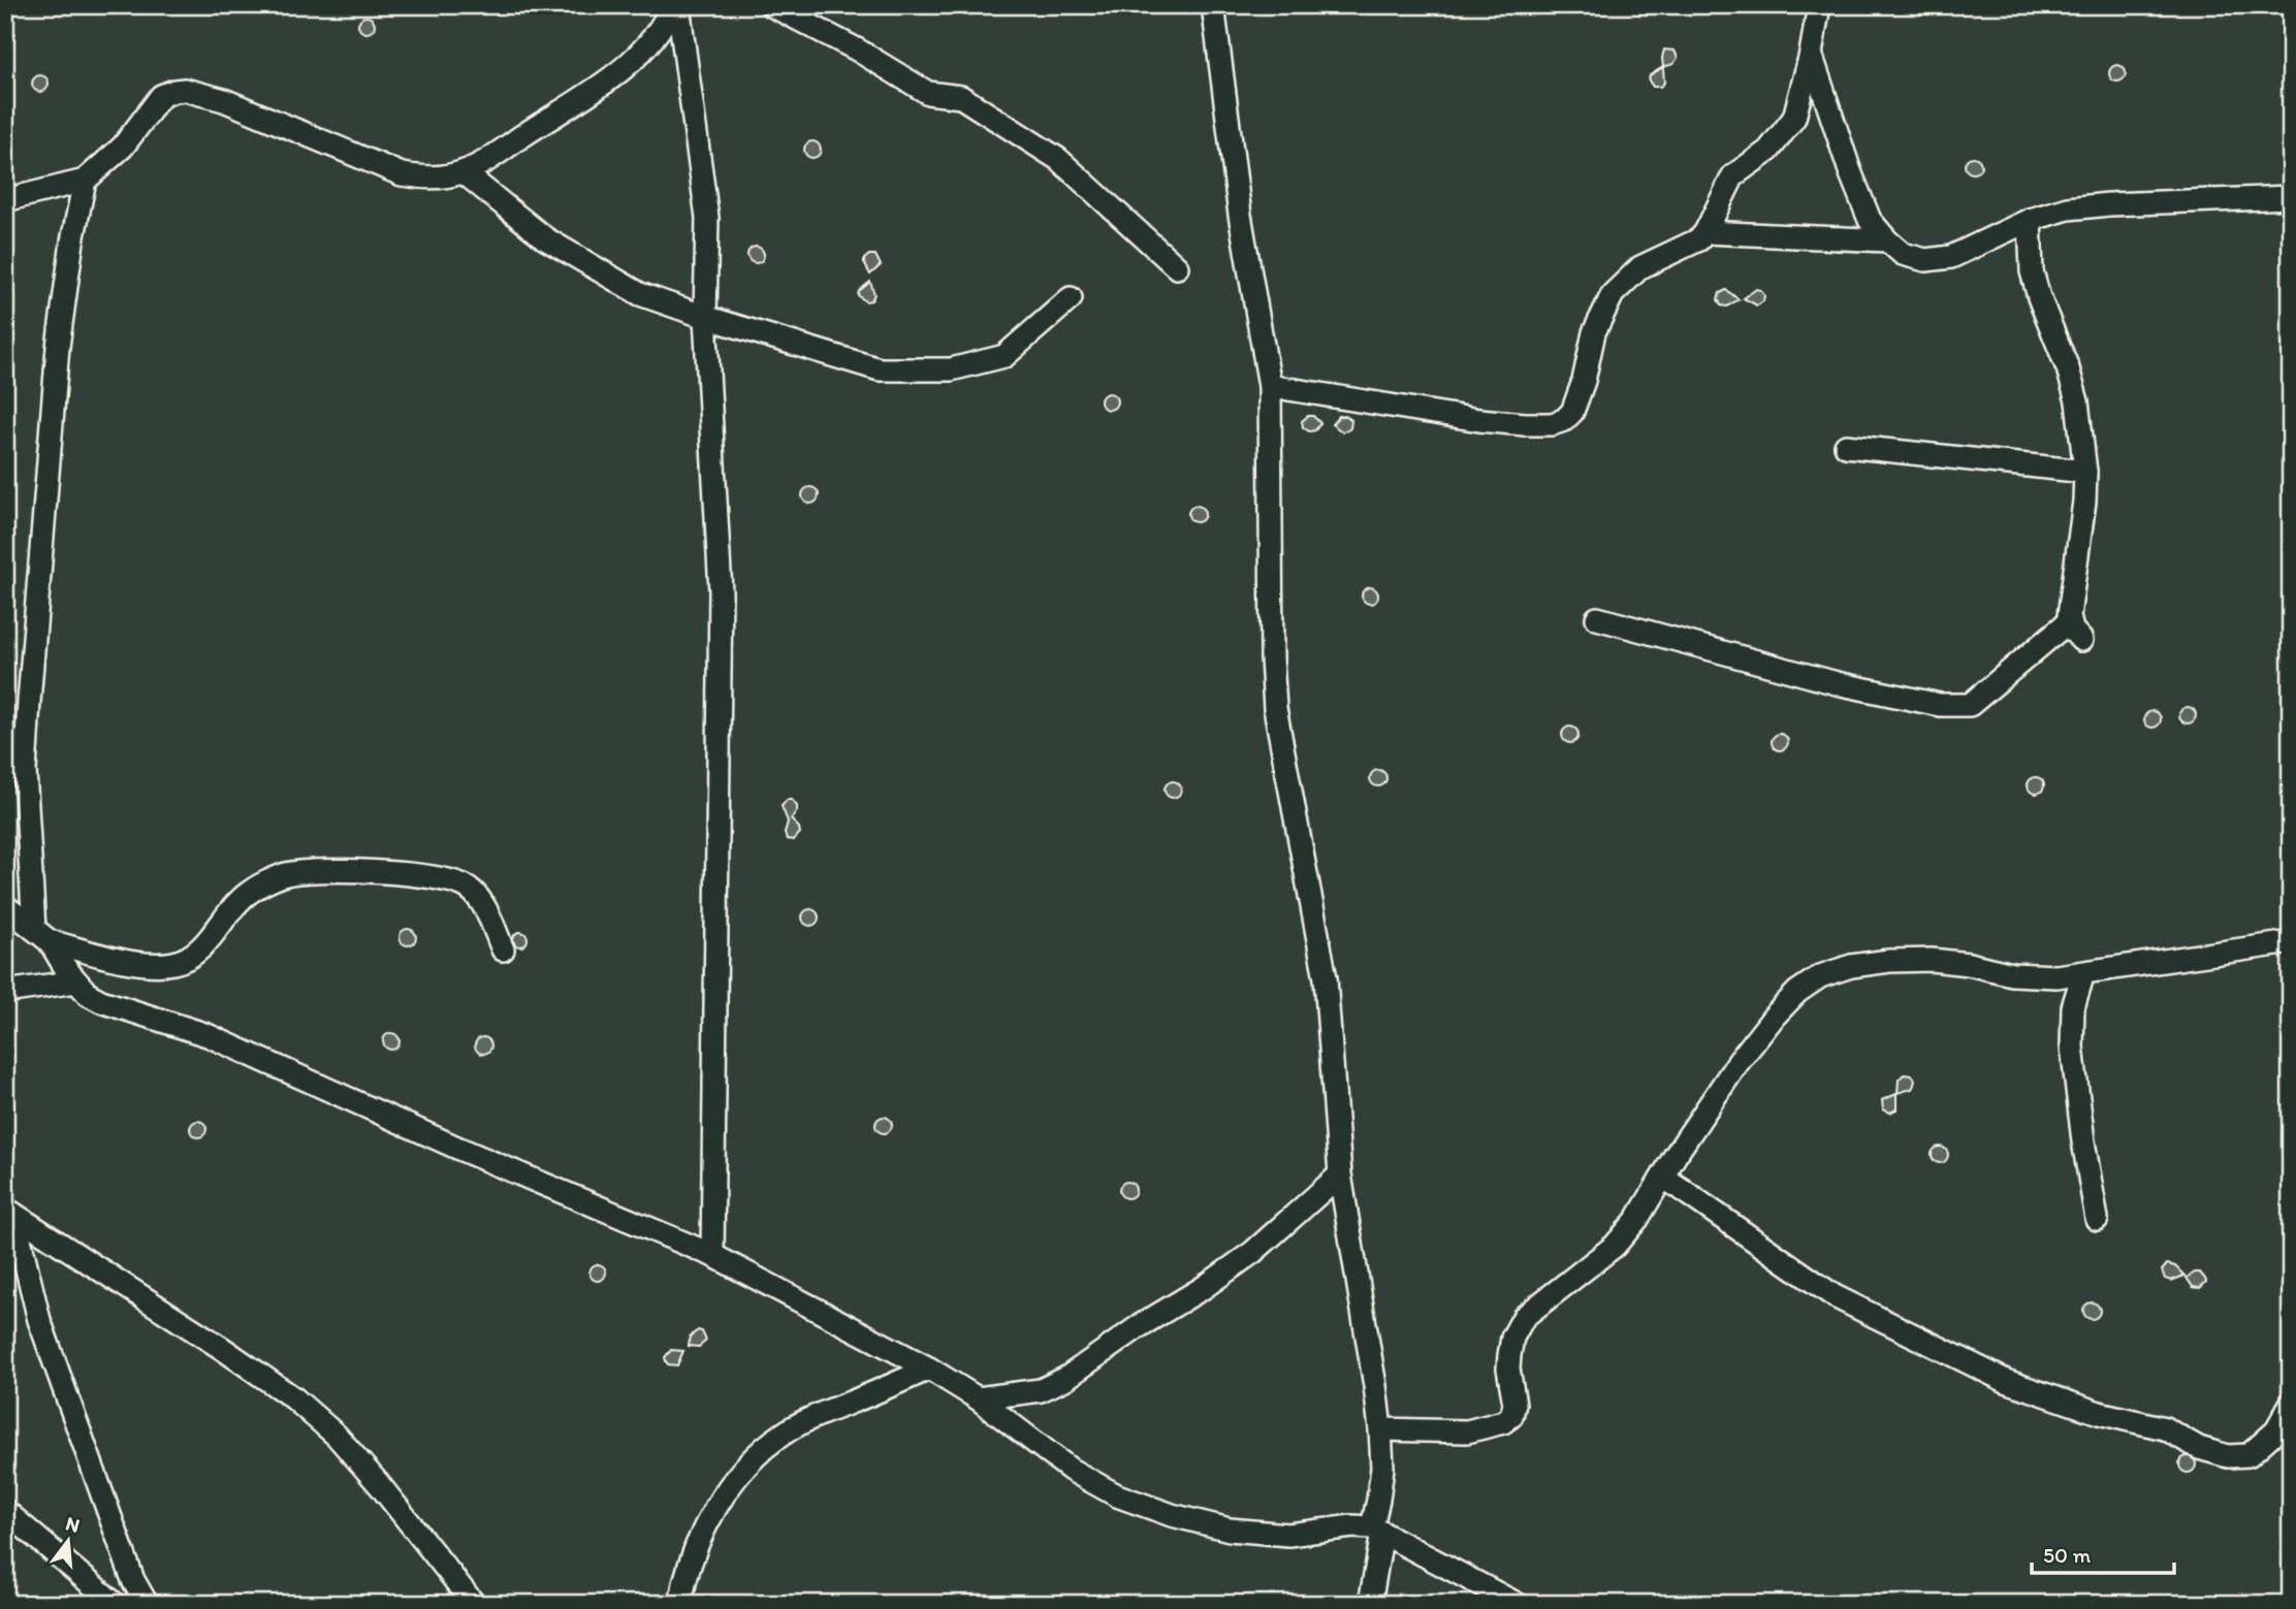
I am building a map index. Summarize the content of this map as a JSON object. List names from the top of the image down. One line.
{"scale_bar":"50 m","north":"top"}
